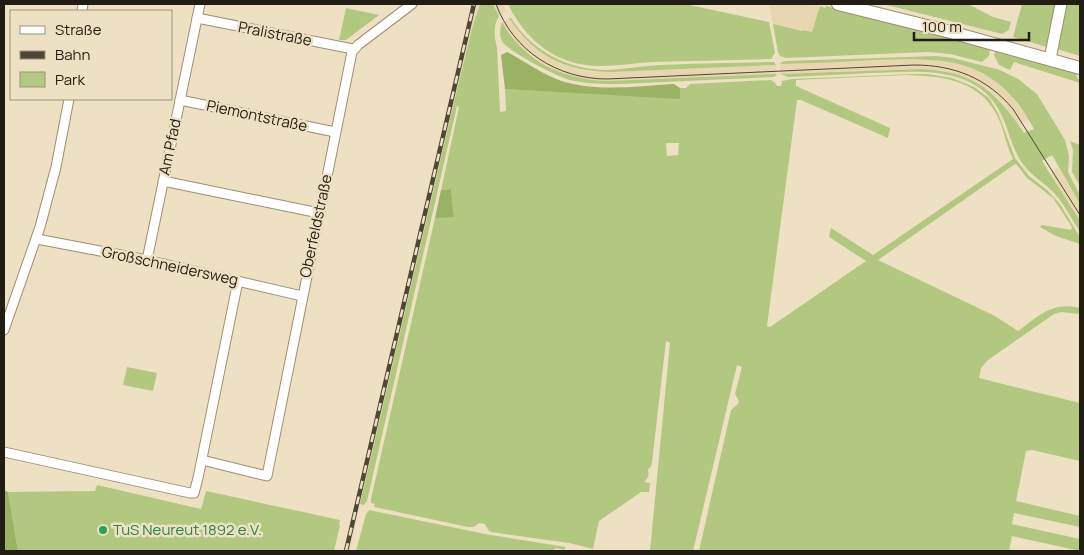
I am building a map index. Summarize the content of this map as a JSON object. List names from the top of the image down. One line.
{"streets":{"street":["Pralistraße","Piemontstraße","Am Pfad","Oberfeldstraße","Großschneidersweg"]},"crossings":[["Pralistraße","Am Pfad"],["Pralistraße","Oberfeldstraße"],["Piemontstraße","Am Pfad"],["Piemontstraße","Oberfeldstraße"],["Am Pfad","Großschneidersweg"],["Oberfeldstraße","Großschneidersweg"]],"places":["TuS Neureut 1892 e.V."],"legend":["Straße","Bahn","Park"],"scale_bar":"100 m"}
